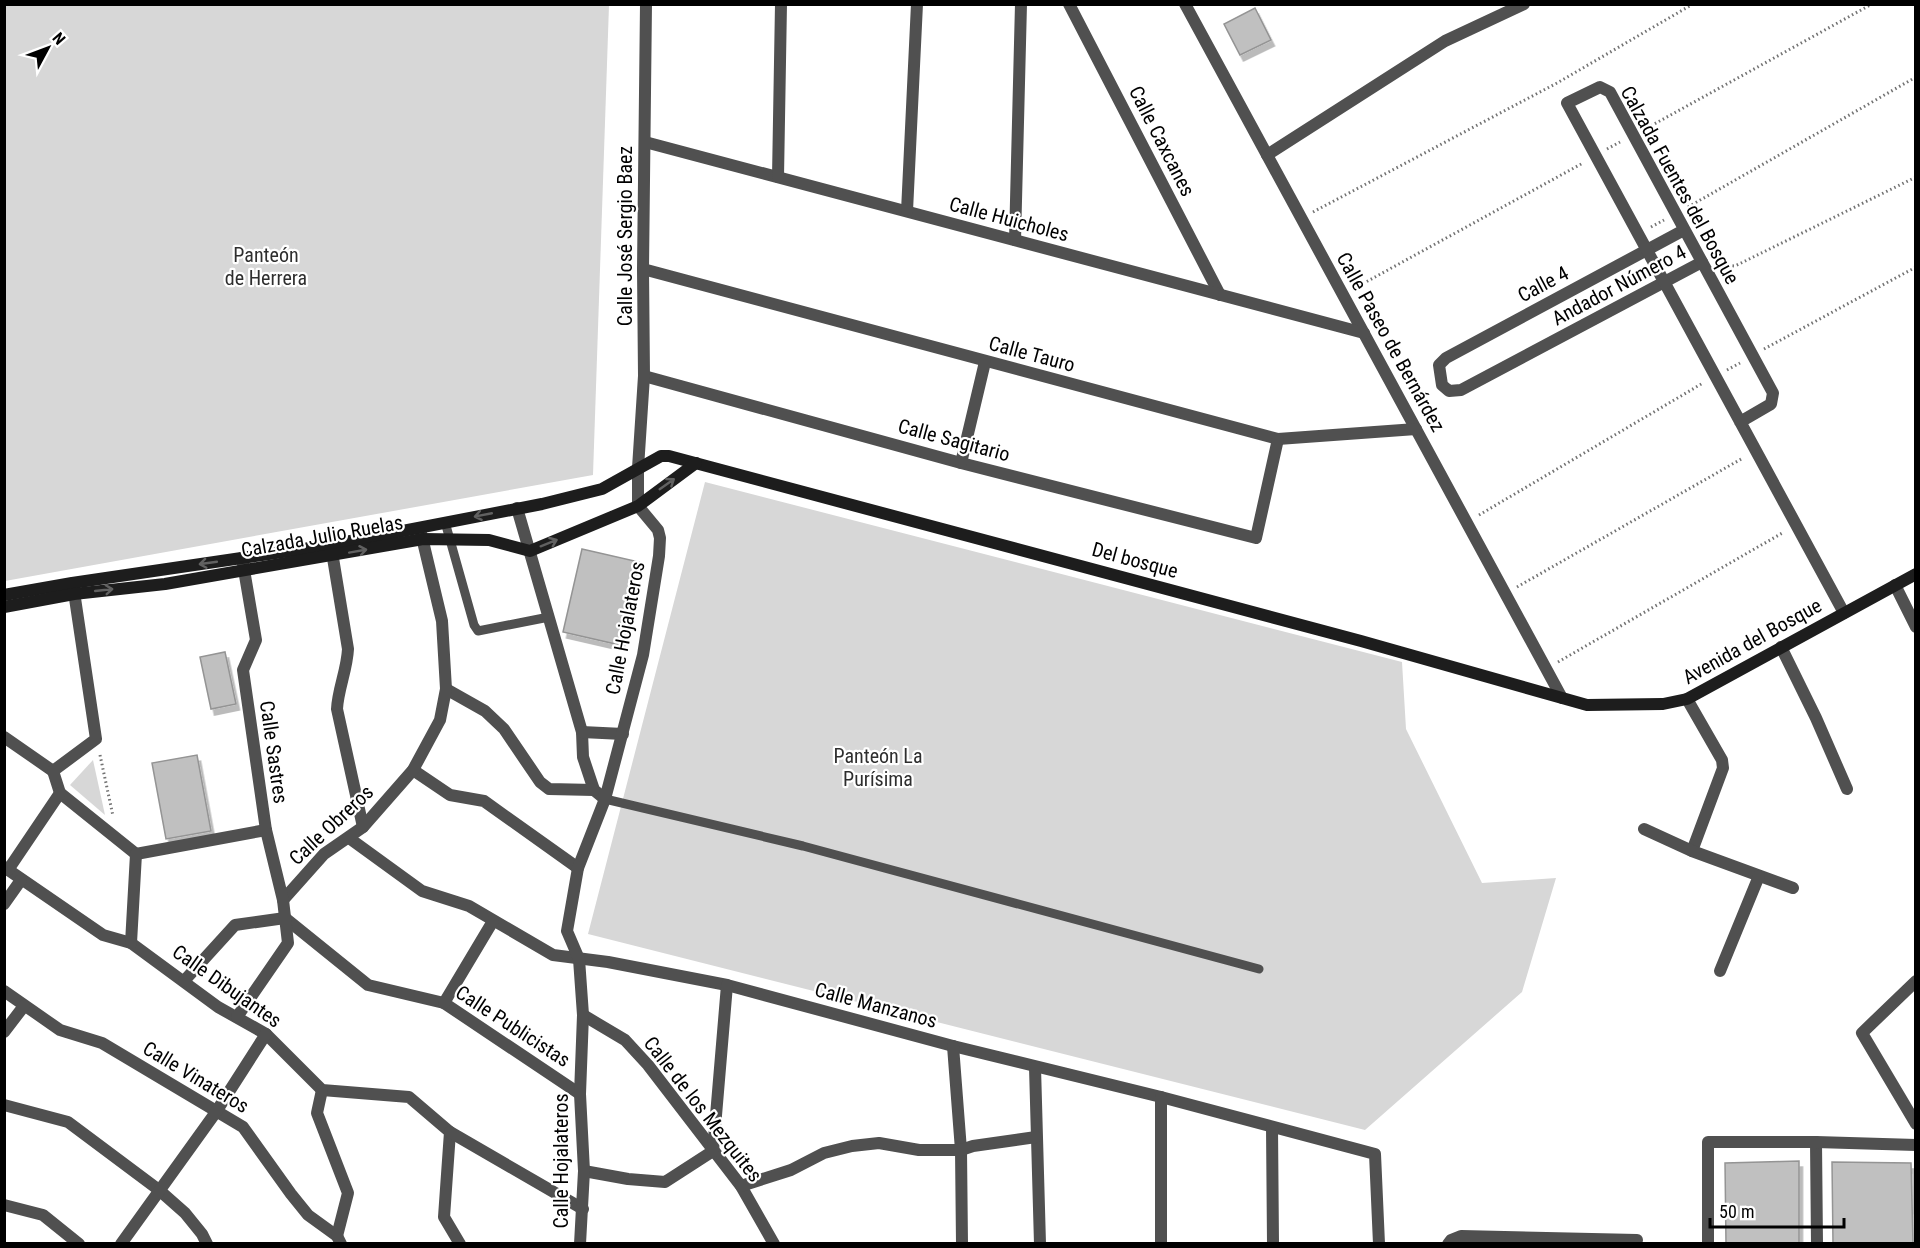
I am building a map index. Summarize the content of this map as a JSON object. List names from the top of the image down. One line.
{"streets":{"main road":["Calzada Julio Ruelas","Del bosque","Avenida del Bosque"],"street":["Calle Caxcanes","Calzada Fuentes del Bosque","Calle Huicholes","Calle José Sergio Baez","Calle 4","Andador Número 4","Calle Paseo de Bernárdez","Calle Tauro","Calle Sagitario","Calle Hojalateros","Calle Sastres","Calle Obreros","Calle Dibujantes","Calle Manzanos","Calle Publicistas","Calle Vinateros","Calle de los Mezquites"]},"crossings":[["Calle Caxcanes","Calle Huicholes"],["Calzada Fuentes del Bosque","Calle 4"],["Calzada Fuentes del Bosque","Andador Número 4"],["Calzada Fuentes del Bosque","Avenida del Bosque"],["Calle Huicholes","Calle José Sergio Baez"],["Calle Huicholes","Calle Paseo de Bernárdez"],["Calle José Sergio Baez","Calle Tauro"],["Calle José Sergio Baez","Calle Sagitario"],["Calle José Sergio Baez","Calzada Julio Ruelas"],["Calle José Sergio Baez","Del bosque"],["Calle 4","Andador Número 4"],["Calle Paseo de Bernárdez","Calle Tauro"],["Calle Paseo de Bernárdez","Del bosque"],["Calle Paseo de Bernárdez","Avenida del Bosque"],["Calle Tauro","Calle Sagitario"],["Calzada Julio Ruelas","Del bosque"],["Calzada Julio Ruelas","Calle Hojalateros"],["Calzada Julio Ruelas","Calle Sastres"],["Calzada Julio Ruelas","Calle Obreros"],["Del bosque","Avenida del Bosque"],["Calle Hojalateros","Calle Manzanos"],["Calle Hojalateros","Calle Publicistas"],["Calle Hojalateros","Calle de los Mezquites"],["Calle Sastres","Calle Obreros"],["Calle Sastres","Calle Dibujantes"],["Calle Sastres","Calle Publicistas"],["Calle Obreros","Calle Manzanos"],["Calle Dibujantes","Calle Vinateros"]],"parks":["Panteón de Herrera","Panteón La Purísima"],"scale_bar":"50 m","north":"top right"}
